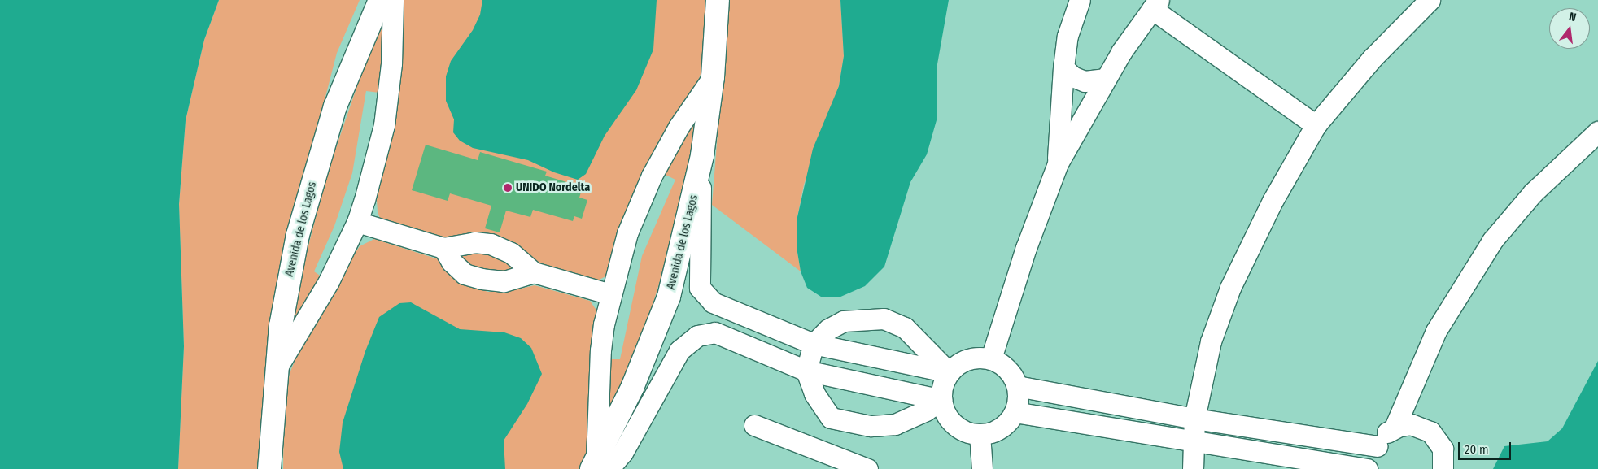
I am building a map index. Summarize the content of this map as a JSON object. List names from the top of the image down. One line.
{"streets":{"street":["Avenida de los Lagos"]},"places":["UNIDO Nordelta"],"scale_bar":"20 m","north":"top"}
